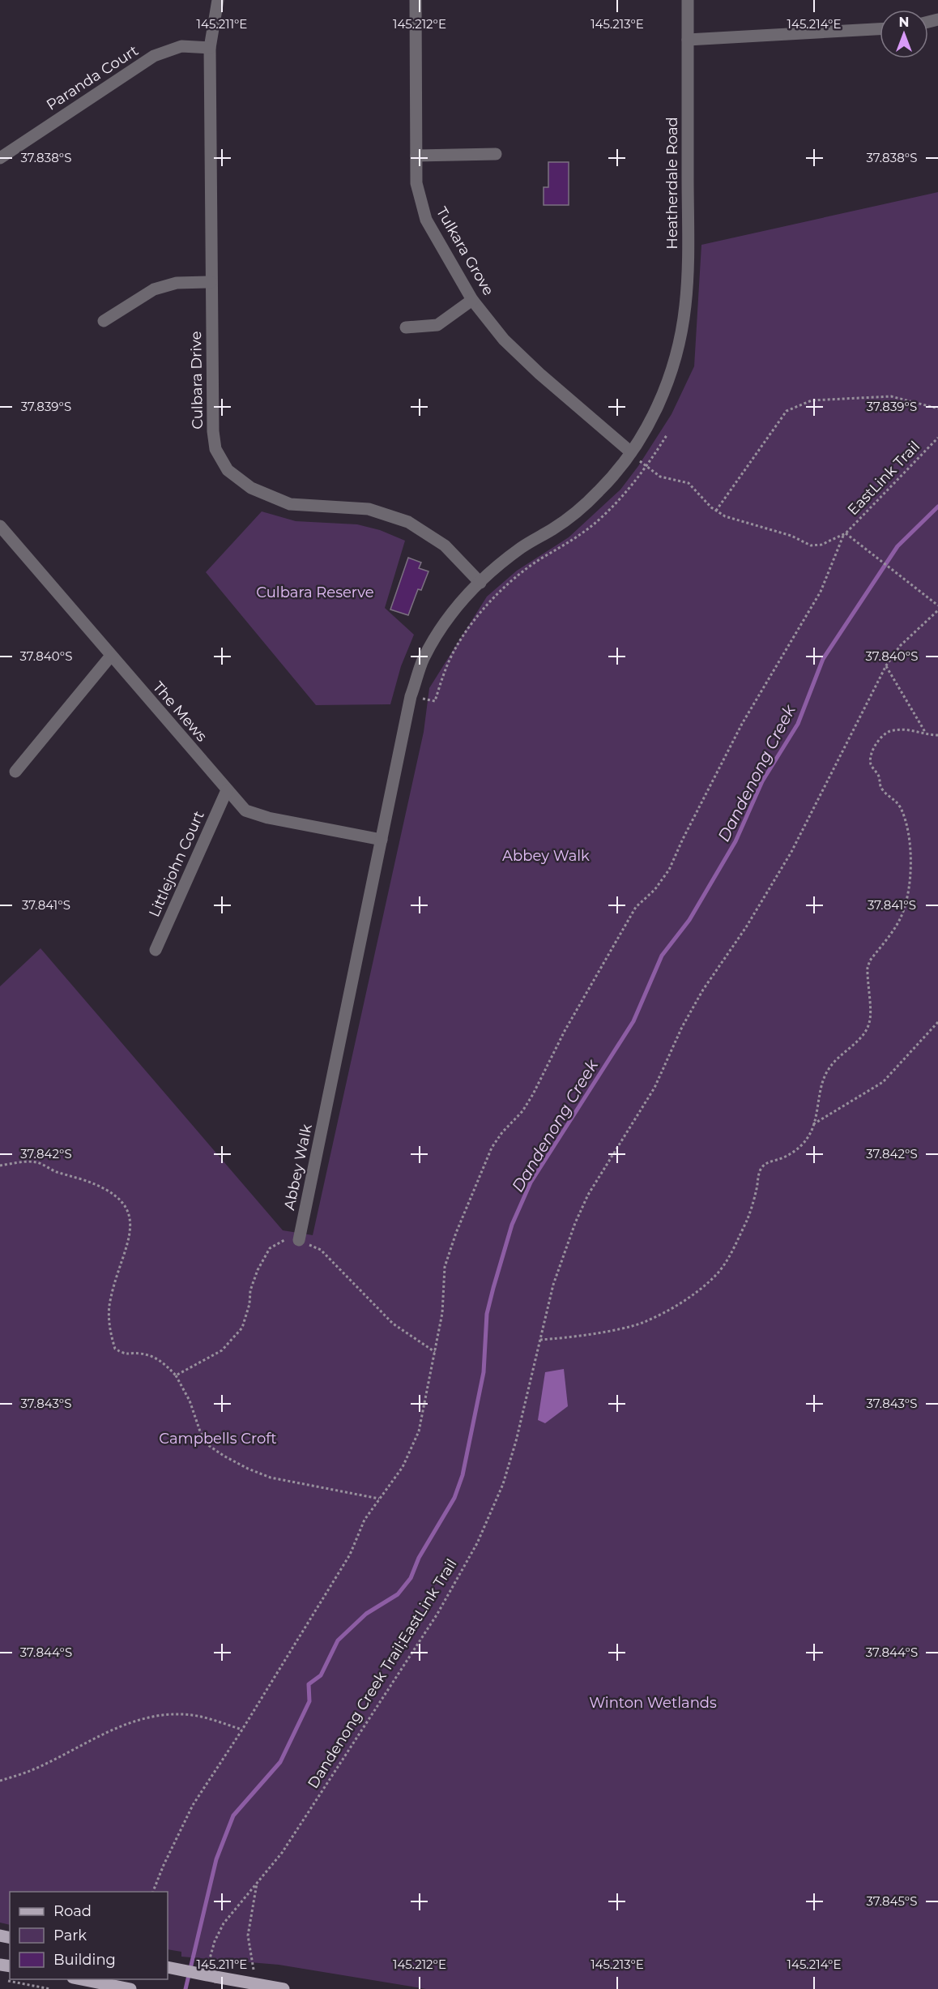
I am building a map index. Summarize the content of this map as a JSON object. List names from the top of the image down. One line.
{"streets":{"street":["Paranda Court","Heatherdale Road","Tulkara Grove","Culbara Drive","The Mews","Littlejohn Court","Abbey Walk"],"path":["EastLink Trail","Dandenong Creek Trail;EastLink Trail"]},"crossings":[["Paranda Court","Culbara Drive"],["Heatherdale Road","Abbey Walk"],["Tulkara Grove","Abbey Walk"],["Culbara Drive","Abbey Walk"],["The Mews","Littlejohn Court"],["The Mews","Abbey Walk"]],"water":["Dandenong Creek"],"parks":["Culbara Reserve","Abbey Walk","Campbells Croft","Winton Wetlands"],"legend":["Road","Park","Building"],"north":"top","coordinates":["145.211°E","145.212°E","145.213°E","145.214°E","37.838°S","37.839°S","37.840°S","37.841°S","37.842°S","37.843°S","37.844°S","37.845°S"]}
